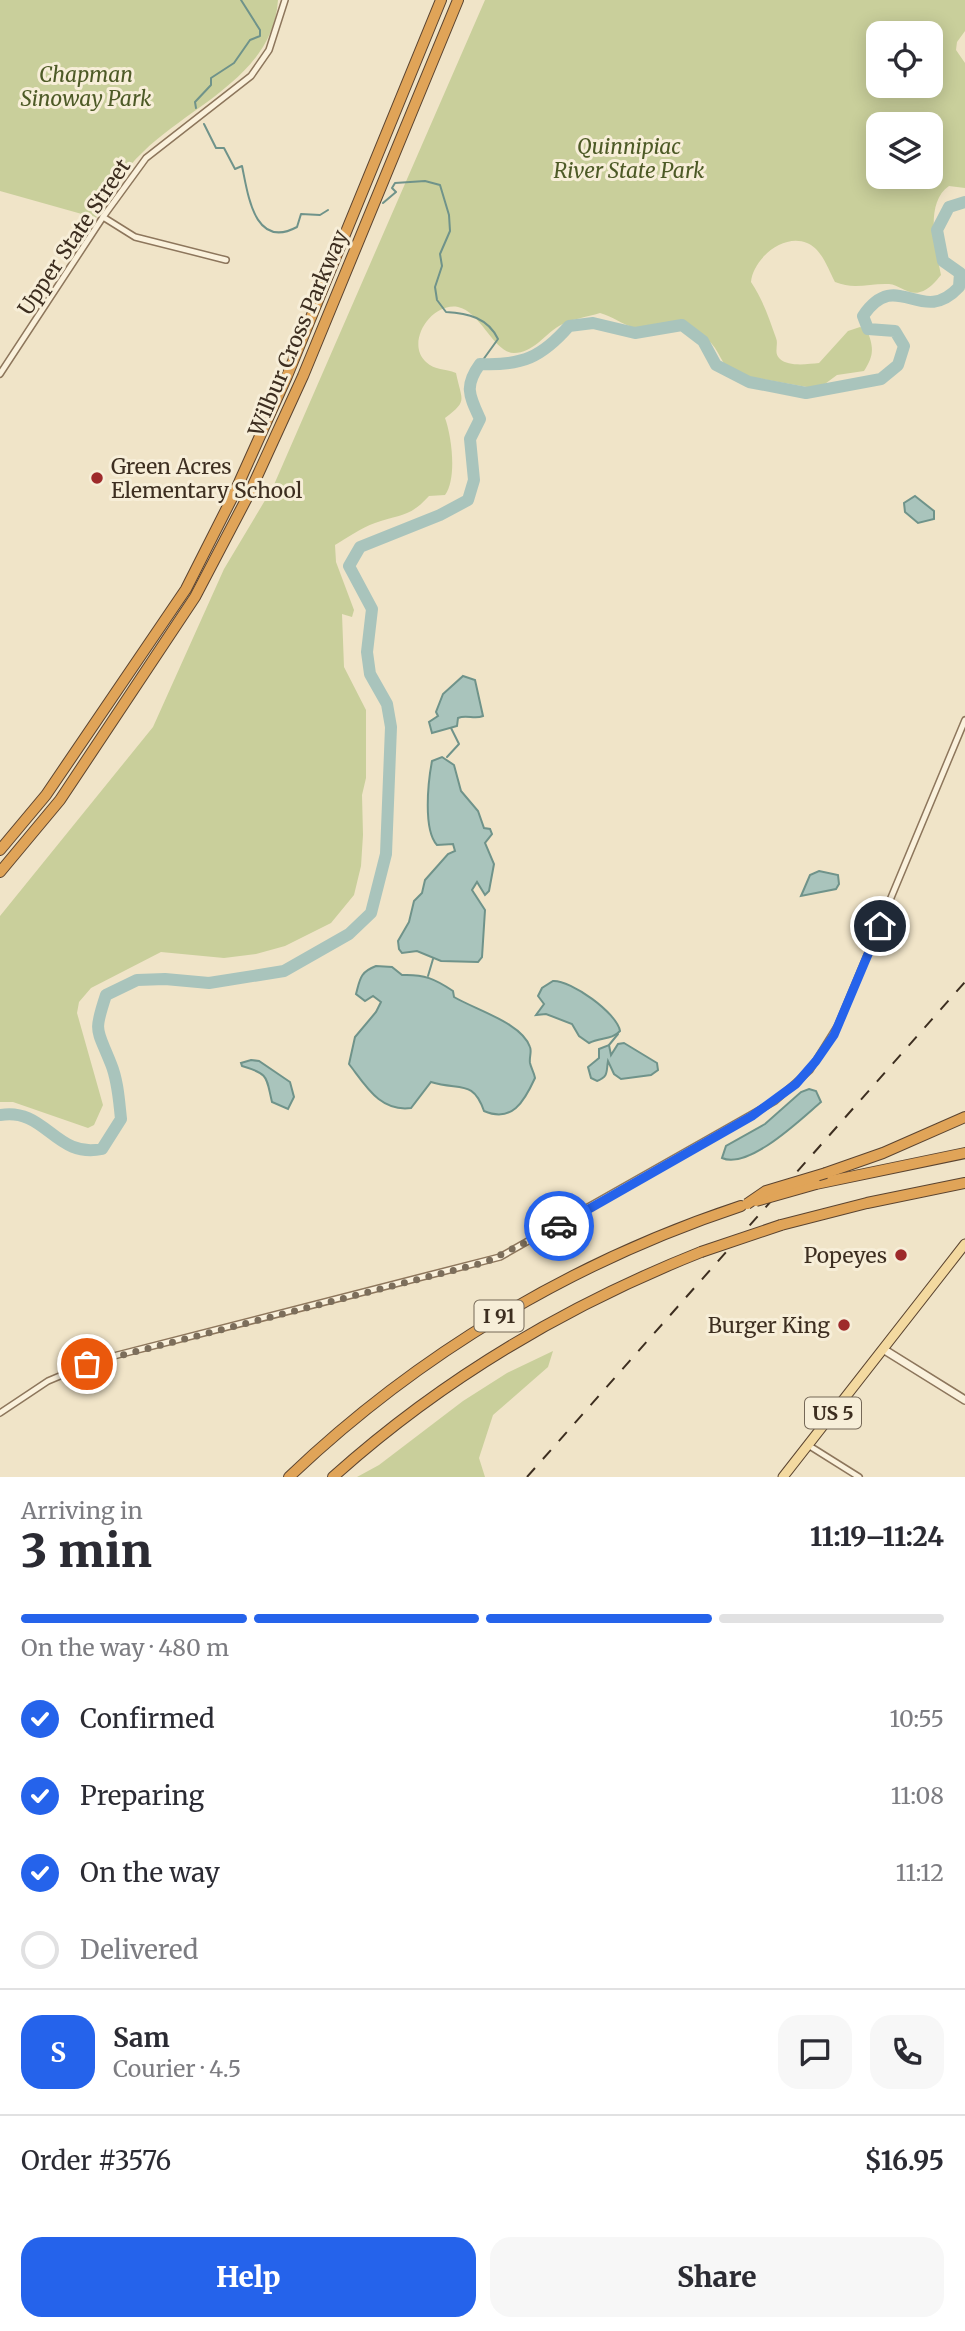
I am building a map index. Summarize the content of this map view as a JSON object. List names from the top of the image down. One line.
{"streets":{"highway":["Wilbur Cross Parkway","I 91"],"main road":["US 5"],"street":["Upper State Street"]},"parks":["Chapman Sinoway Park","Quinnipiac River State Park"],"places":["Green Acres Elementary School","Popeyes","Burger King"],"page":{"heading":["3 min","Arriving in","11:19–11:24"],"panel":["Sam","Courier · 4.5","Order #3576","$16.95"],"bar":"On the way · 480 m","list":[["Confirmed","10:55"],["Preparing","11:08"],["On the way","11:12"],"Delivered"],"round":"S","buttons":["Help","Share"]}}
